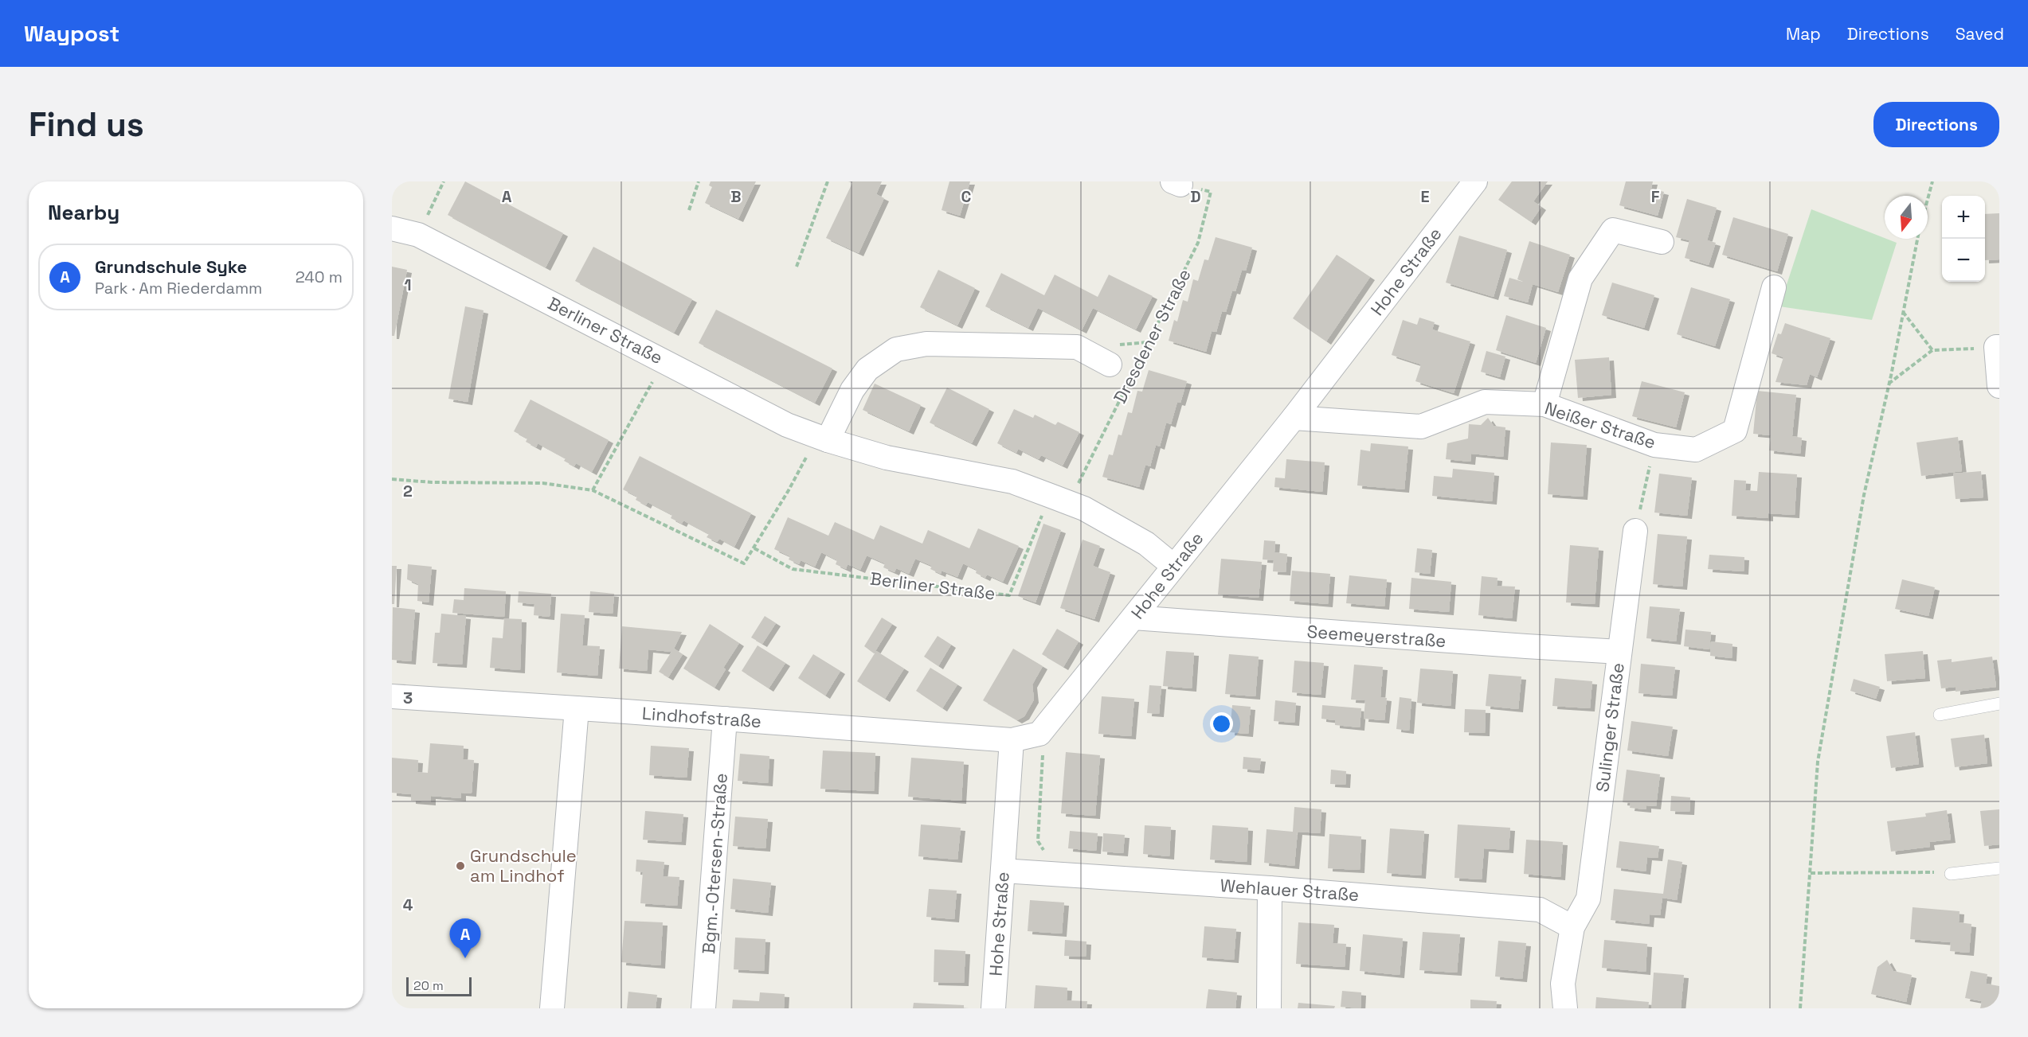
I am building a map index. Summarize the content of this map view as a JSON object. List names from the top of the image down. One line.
{"streets":{"street":["Hohe Straße","Berliner Straße","Dresdener Straße","Neißer Straße","Seemeyerstraße","Lindhofstraße","Sulinger Straße","Bgm.-Otersen-Straße","Wehlauer Straße"]},"crossings":[["Hohe Straße","Berliner Straße"],["Hohe Straße","Neißer Straße"],["Hohe Straße","Seemeyerstraße"],["Hohe Straße","Lindhofstraße"],["Hohe Straße","Wehlauer Straße"],["Berliner Straße","Dresdener Straße"],["Seemeyerstraße","Sulinger Straße"],["Lindhofstraße","Bgm.-Otersen-Straße"],["Sulinger Straße","Wehlauer Straße"]],"places":["Grundschule am Lindhof"],"scale_bar":"20 m","north":"bottom","page":{"header":"Waypost","nav":["Map","Directions","Saved"],"buttons":"Directions","title":"Find us","heading":"Nearby","map_buttons":["+","−"],"list":[{"mark":"A","name":"Grundschule Syke","note":"Park · Am Riederdamm","value":"240 m"}],"pins":"A","scale":"20 m"},"grid":{"columns":["A","B","C","D","E","F"],"rows":["1","2","3","4"]}}
